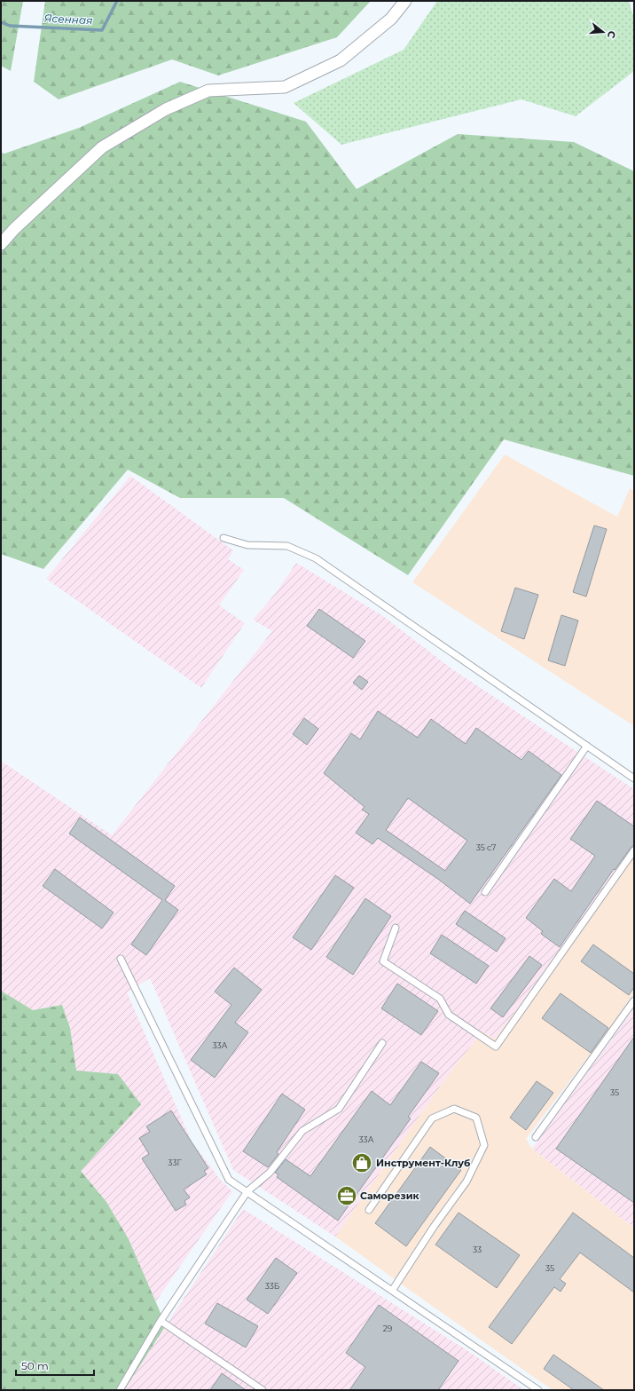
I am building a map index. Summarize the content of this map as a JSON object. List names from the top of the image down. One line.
{"water":["Ясенная"],"places":{"shop":["Инструмент-Клуб"],"office":["Саморезик"]},"house_numbers":["35 c7","33А","35","33А","33Г","33","35","33Б","29"],"scale_bar":"50 m","north":"right"}
